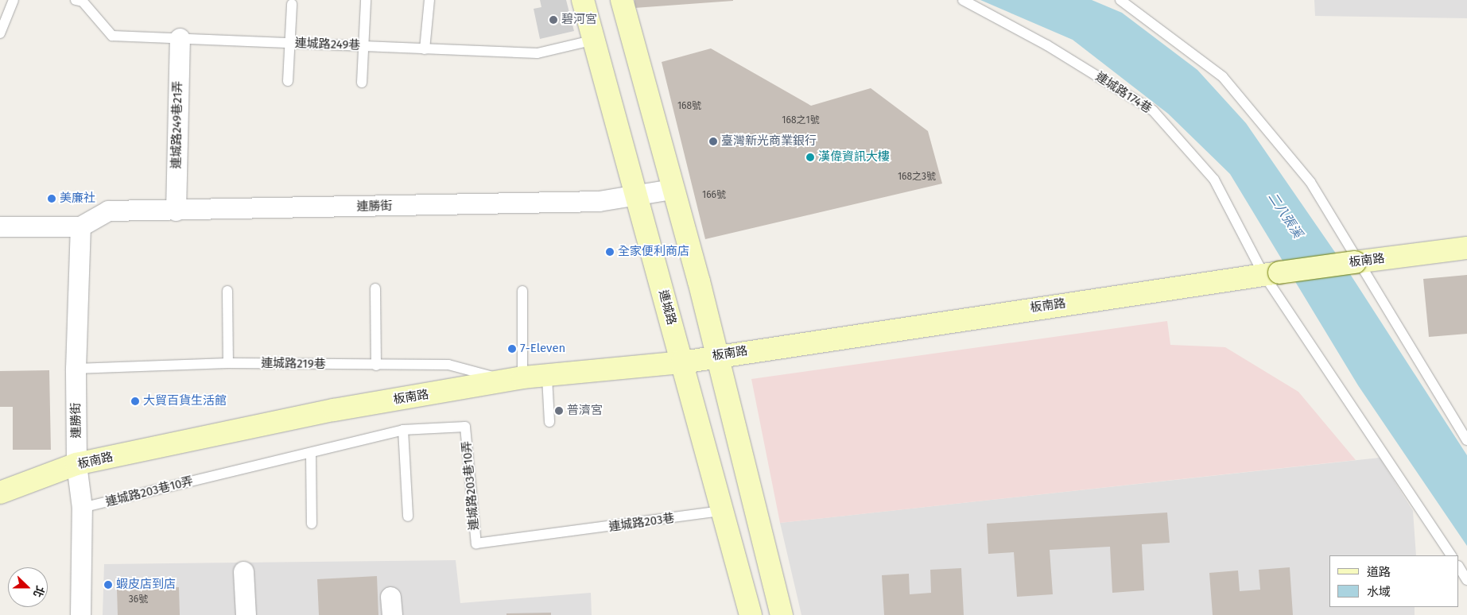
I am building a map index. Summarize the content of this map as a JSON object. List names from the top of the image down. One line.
{"streets":{"street":["連城路249巷21弄","連勝街","板南路","連城路"],"lane":["連城路249巷","連城路174巷","連城路219巷","連城路203巷10弄","連城路203巷"]},"crossings":[["連城路249巷","連城路249巷21弄"],["連城路249巷","連城路"],["連城路174巷","板南路"],["連城路249巷21弄","連勝街"],["連勝街","板南路"],["連勝街","連城路"],["連勝街","連城路219巷"],["連勝街","連城路203巷10弄"],["板南路","連城路"],["板南路","連城路219巷"],["連城路","連城路203巷"],["連城路203巷10弄","連城路203巷"]],"water":["二八張溪"],"places":["碧河宮","臺灣新光商業銀行","漢偉資訊大樓","美廉社","全家便利商店","7-Eleven","大貿百貨生活館","普濟宮","蝦皮店到店"],"house_numbers":["168號","168之1號","168之3號","166號","36號"],"legend":["道路","水域"],"north":"right"}
